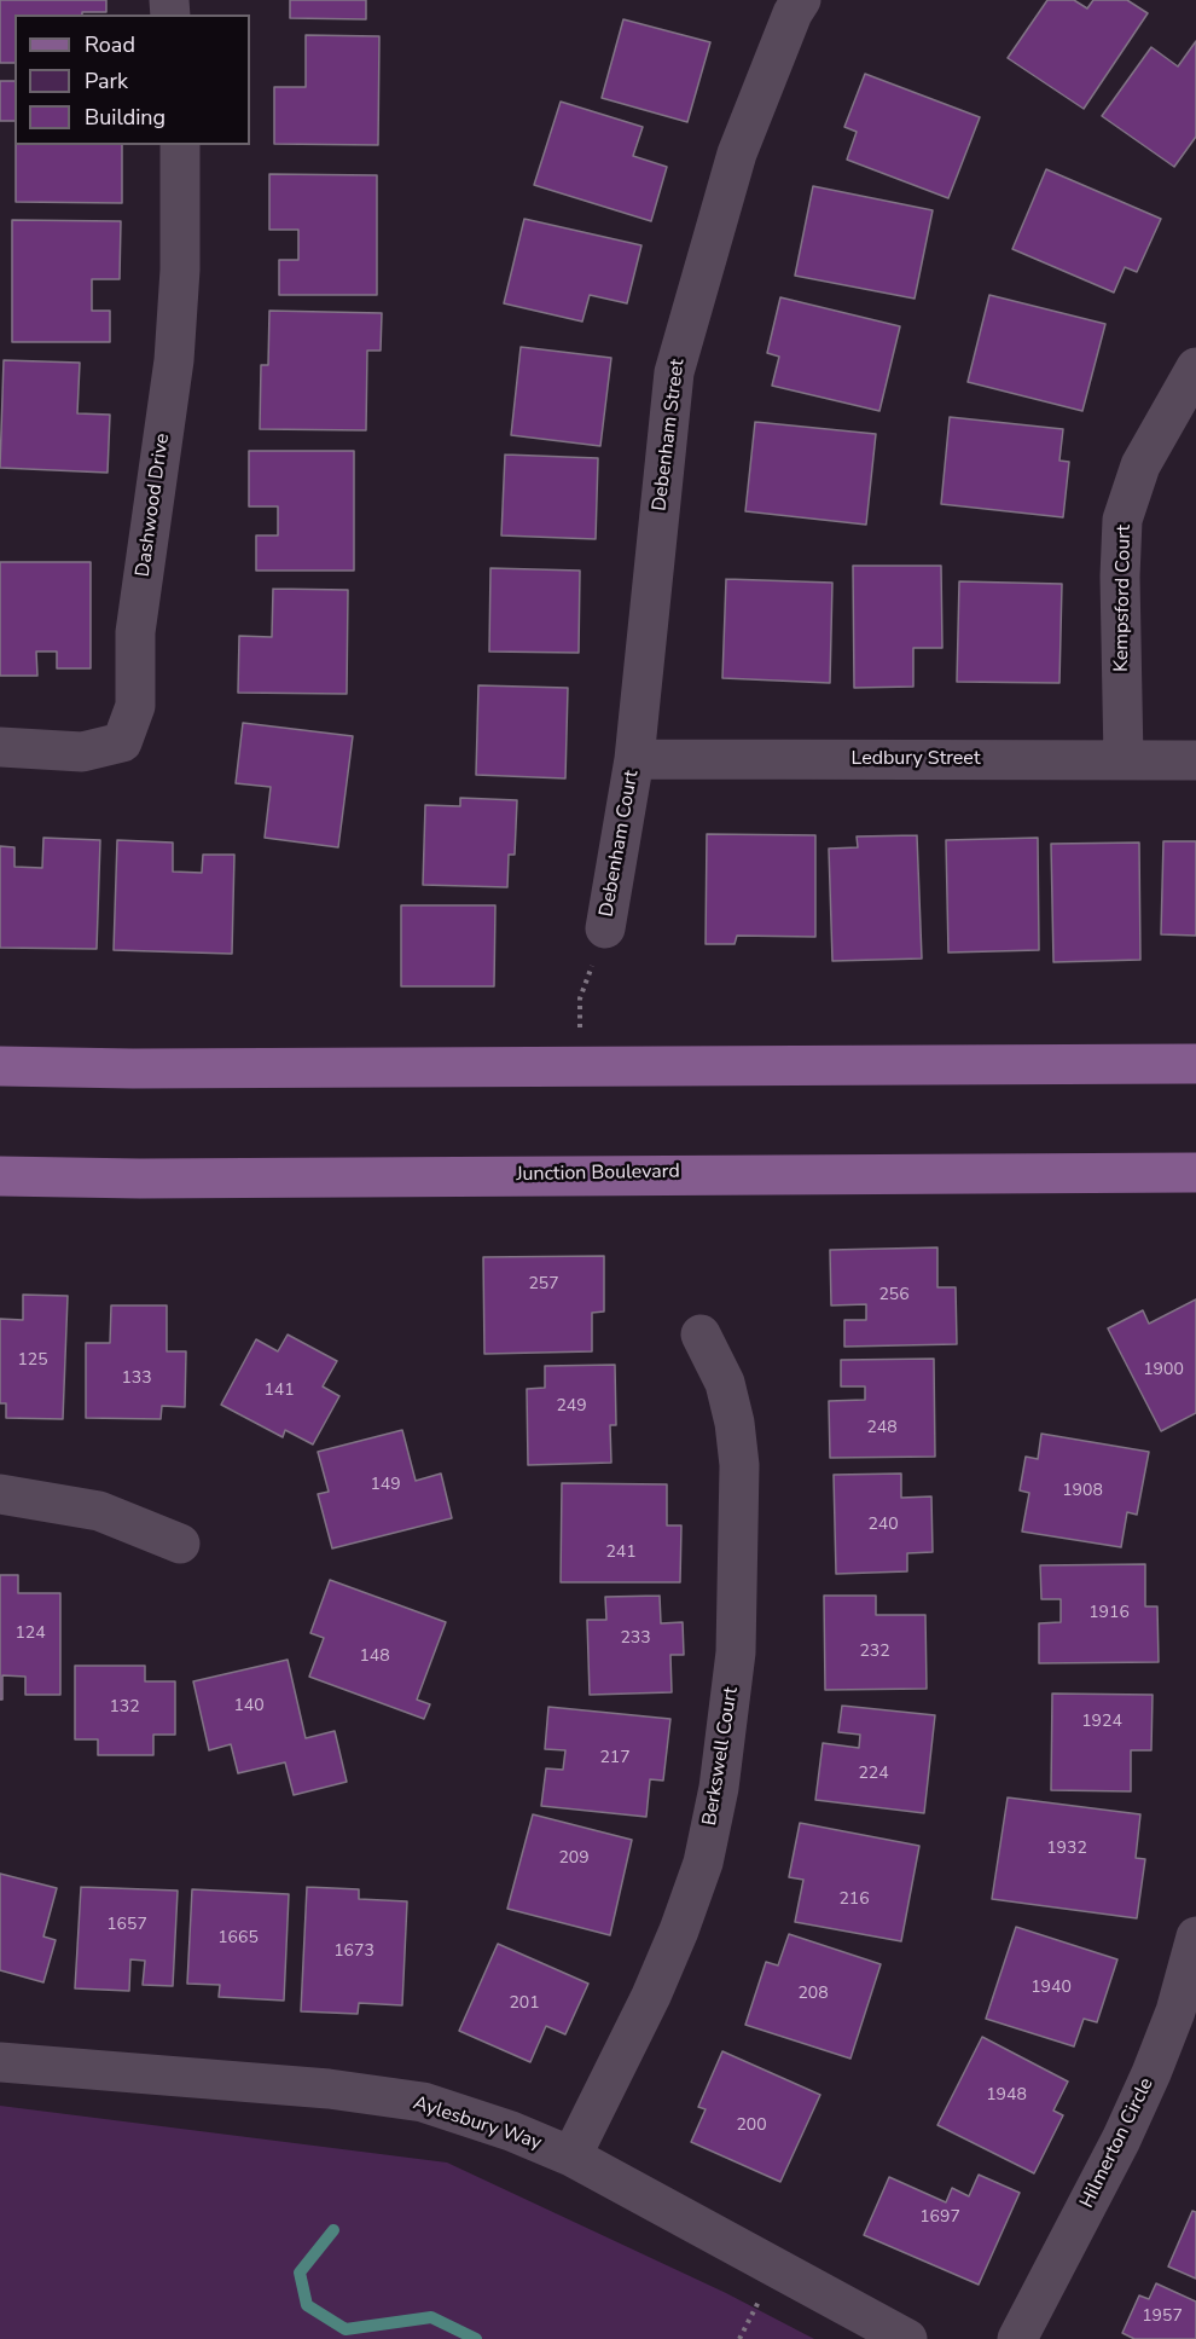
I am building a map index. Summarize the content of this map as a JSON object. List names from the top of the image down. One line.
{"streets":{"main road":["Junction Boulevard"],"street":["Debenham Street","Dashwood Drive","Kempsford Court","Ledbury Street","Debenham Court","Berkswell Court","Aylesbury Way","Hilmerton Circle"]},"crossings":[["Debenham Street","Ledbury Street"],["Debenham Street","Debenham Court"],["Kempsford Court","Ledbury Street"],["Ledbury Street","Debenham Court"],["Berkswell Court","Aylesbury Way"]],"house_numbers":["257","256","125","1900","133","141","249","248","149","1908","240","241","1916","124","233","232","148","140","132","1924","217","224","1932","209","216","1657","1665","1673","1940","208","201","1948","200","1697","1957"],"legend":["Road","Park","Building"]}
